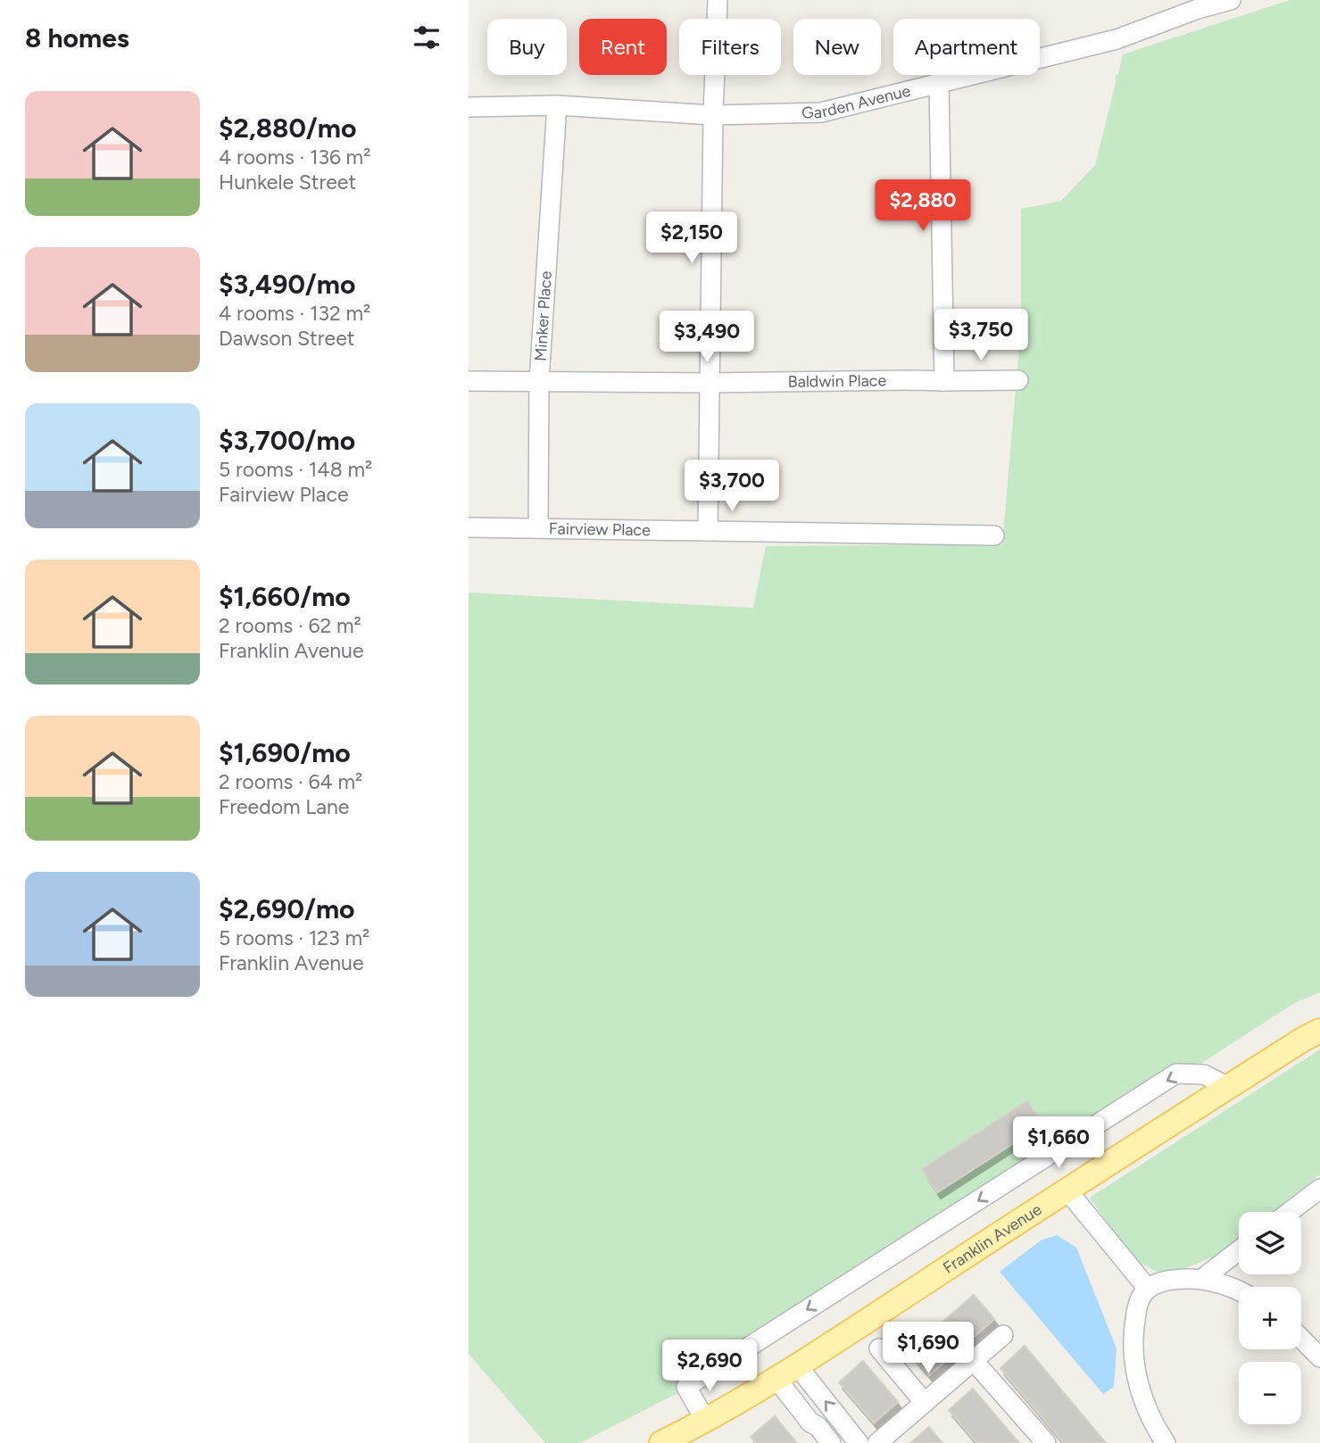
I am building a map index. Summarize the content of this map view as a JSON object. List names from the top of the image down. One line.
{"streets":{"main road":["Franklin Avenue"],"street":["Garden Avenue","Minker Place","Baldwin Place","Fairview Place"]},"crossings":[["Garden Avenue","Minker Place"],["Minker Place","Baldwin Place"],["Minker Place","Fairview Place"]],"page":{"heading":"8 homes","chip":["Buy","Rent","Filters","New","Apartment"],"list":[{"name":"$2,880/mo","note":"4 rooms · 136 m² · Hunkele Street"},{"name":"$3,490/mo","note":"4 rooms · 132 m² · Dawson Street"},{"name":"$3,700/mo","note":"5 rooms · 148 m² · Fairview Place"},{"name":"$1,660/mo","note":"2 rooms · 62 m² · Franklin Avenue"},{"name":"$1,690/mo","note":"2 rooms · 64 m² · Freedom Lane"},{"name":"$2,690/mo","note":"5 rooms · 123 m² · Franklin Avenue"}],"price":["$2,880","$2,150","$3,750","$3,490","$3,700","$1,660","$1,690","$2,690"],"map_buttons":["+","−"]}}
